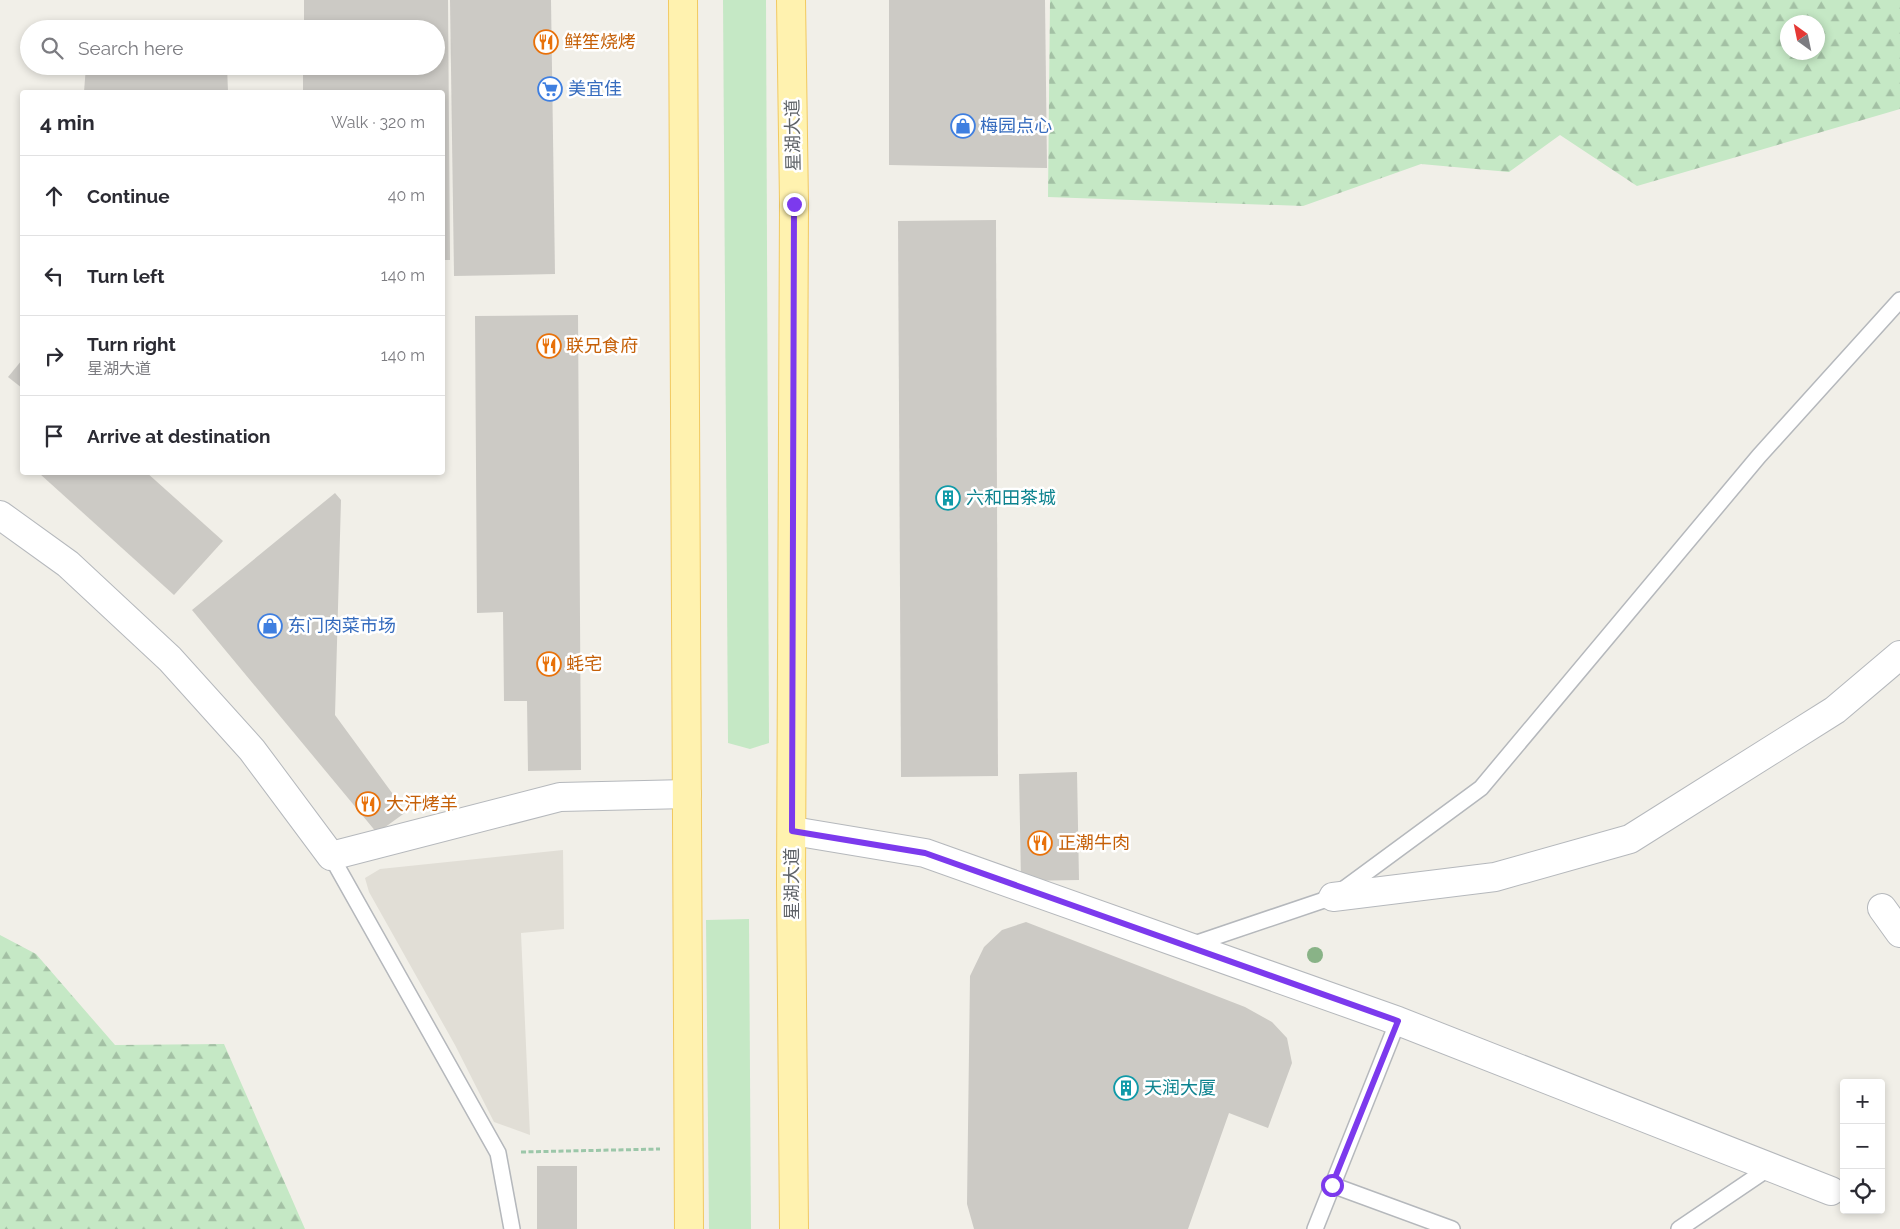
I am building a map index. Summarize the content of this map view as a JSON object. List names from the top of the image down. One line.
{"streets":{"main road":["星湖大道"]},"places":{"restaurant":["鲜笙烧烤","联兄食府","蚝宅","大汗烤羊","正潮牛肉"],"supermarket":["美宜佳"],"shop":["梅园点心","东门肉菜市场"],"building":["六和田茶城","天润大厦"]},"north":"top left","page":{"search":"Search here","heading":["4 min","Walk · 320 m"],"list":[["Continue","40 m"],["Turn left","140 m"],["Turn right","星湖大道","140 m"],"Arrive at destination"],"map_buttons":["+","−"]}}
